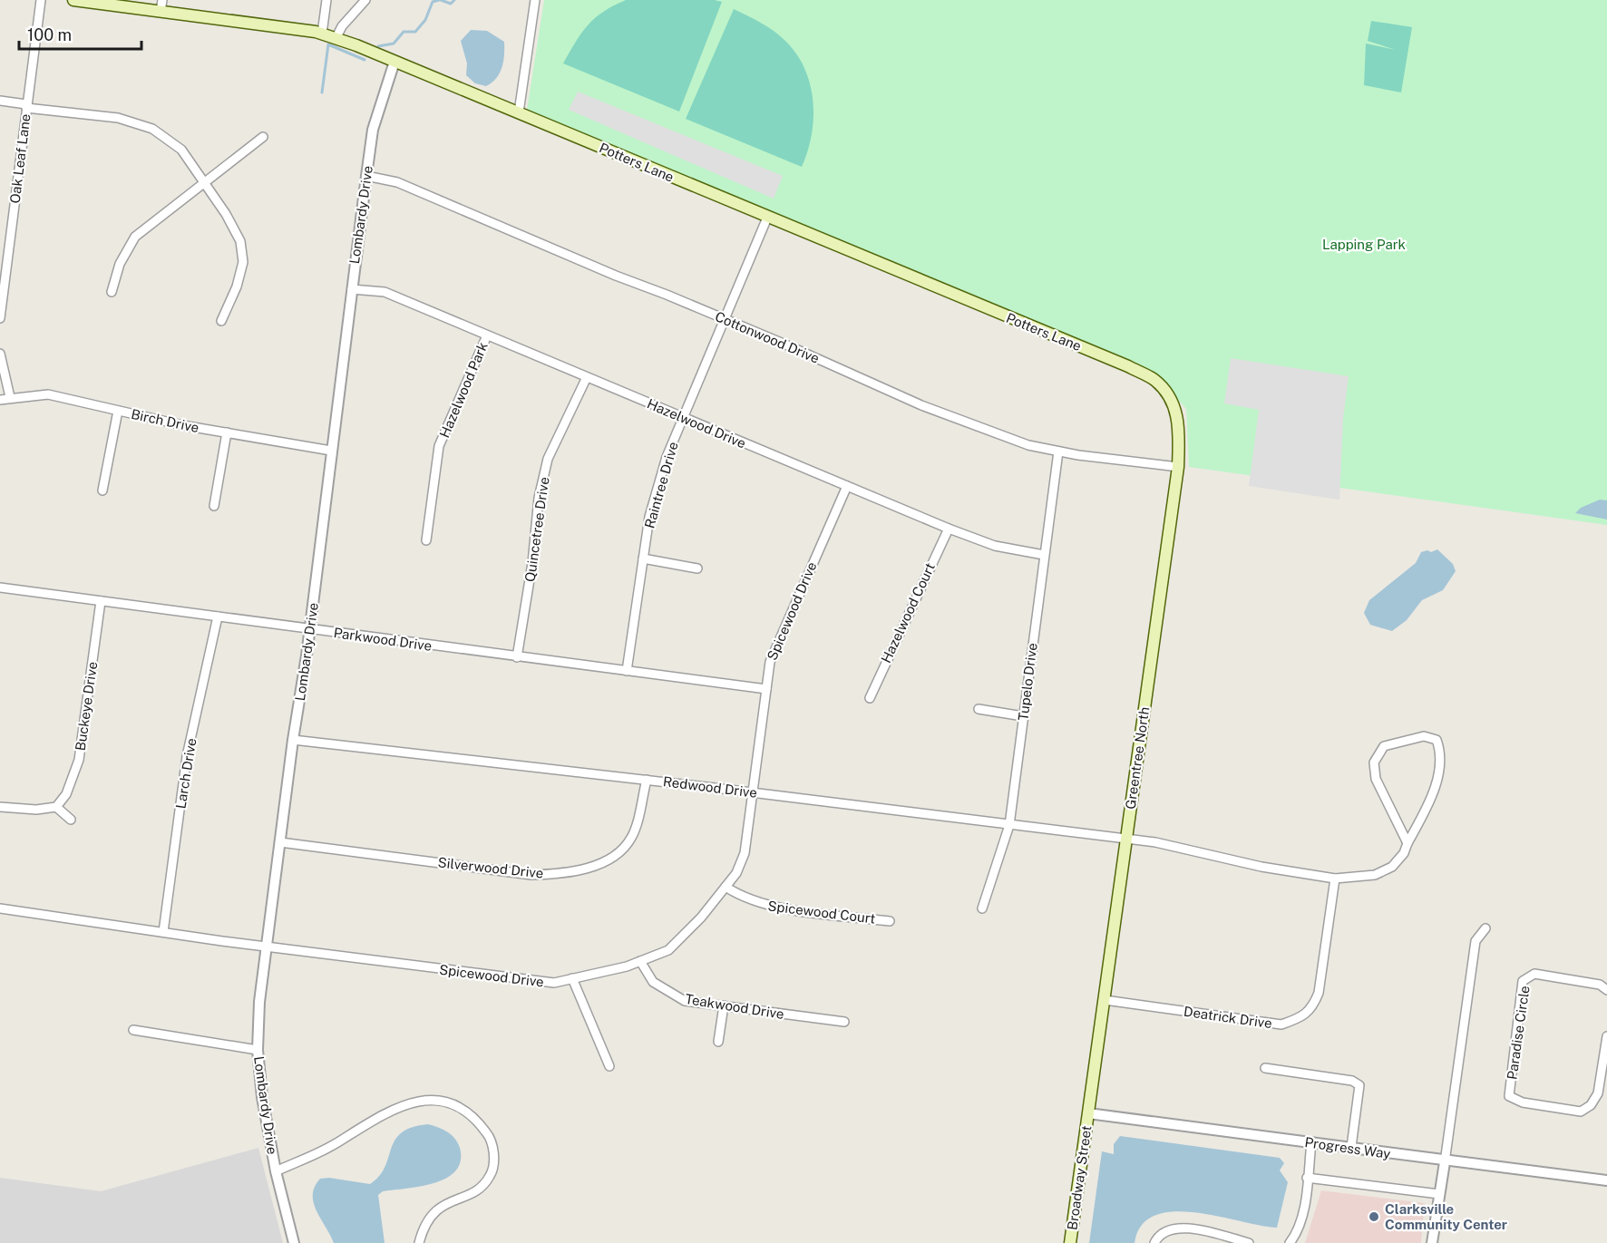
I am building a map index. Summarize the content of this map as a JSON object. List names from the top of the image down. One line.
{"streets":{"main road":["Potters Lane","Greentree North","Broadway Street"],"street":["Oak Leaf Lane","Lombardy Drive","Cottonwood Drive","Hazelwood Park","Birch Drive","Hazelwood Drive","Raintree Drive","Quincetree Drive","Spicewood Drive","Hazelwood Court","Parkwood Drive","Tupelo Drive","Buckeye Drive","Larch Drive","Redwood Drive","Silverwood Drive","Spicewood Court","Teakwood Drive","Deatrick Drive","Paradise Circle","Progress Way"]},"crossings":[["Potters Lane","Lombardy Drive"],["Potters Lane","Raintree Drive"],["Potters Lane","Greentree North"],["Lombardy Drive","Cottonwood Drive"],["Lombardy Drive","Birch Drive"],["Lombardy Drive","Hazelwood Drive"],["Lombardy Drive","Spicewood Drive"],["Lombardy Drive","Parkwood Drive"],["Lombardy Drive","Redwood Drive"],["Lombardy Drive","Silverwood Drive"],["Cottonwood Drive","Raintree Drive"],["Cottonwood Drive","Tupelo Drive"],["Cottonwood Drive","Greentree North"],["Hazelwood Park","Hazelwood Drive"],["Hazelwood Drive","Raintree Drive"],["Hazelwood Drive","Quincetree Drive"],["Hazelwood Drive","Spicewood Drive"],["Hazelwood Drive","Hazelwood Court"],["Hazelwood Drive","Tupelo Drive"],["Raintree Drive","Parkwood Drive"],["Quincetree Drive","Parkwood Drive"],["Spicewood Drive","Parkwood Drive"],["Spicewood Drive","Larch Drive"],["Spicewood Drive","Redwood Drive"],["Spicewood Drive","Spicewood Court"],["Spicewood Drive","Teakwood Drive"],["Parkwood Drive","Buckeye Drive"],["Parkwood Drive","Larch Drive"],["Tupelo Drive","Redwood Drive"],["Greentree North","Redwood Drive"],["Greentree North","Deatrick Drive"],["Greentree North","Progress Way"],["Greentree North","Broadway Street"],["Redwood Drive","Silverwood Drive"],["Redwood Drive","Deatrick Drive"],["Progress Way","Broadway Street"]],"parks":["Lapping Park"],"places":["Clarksville Community Center"],"scale_bar":"100 m"}
